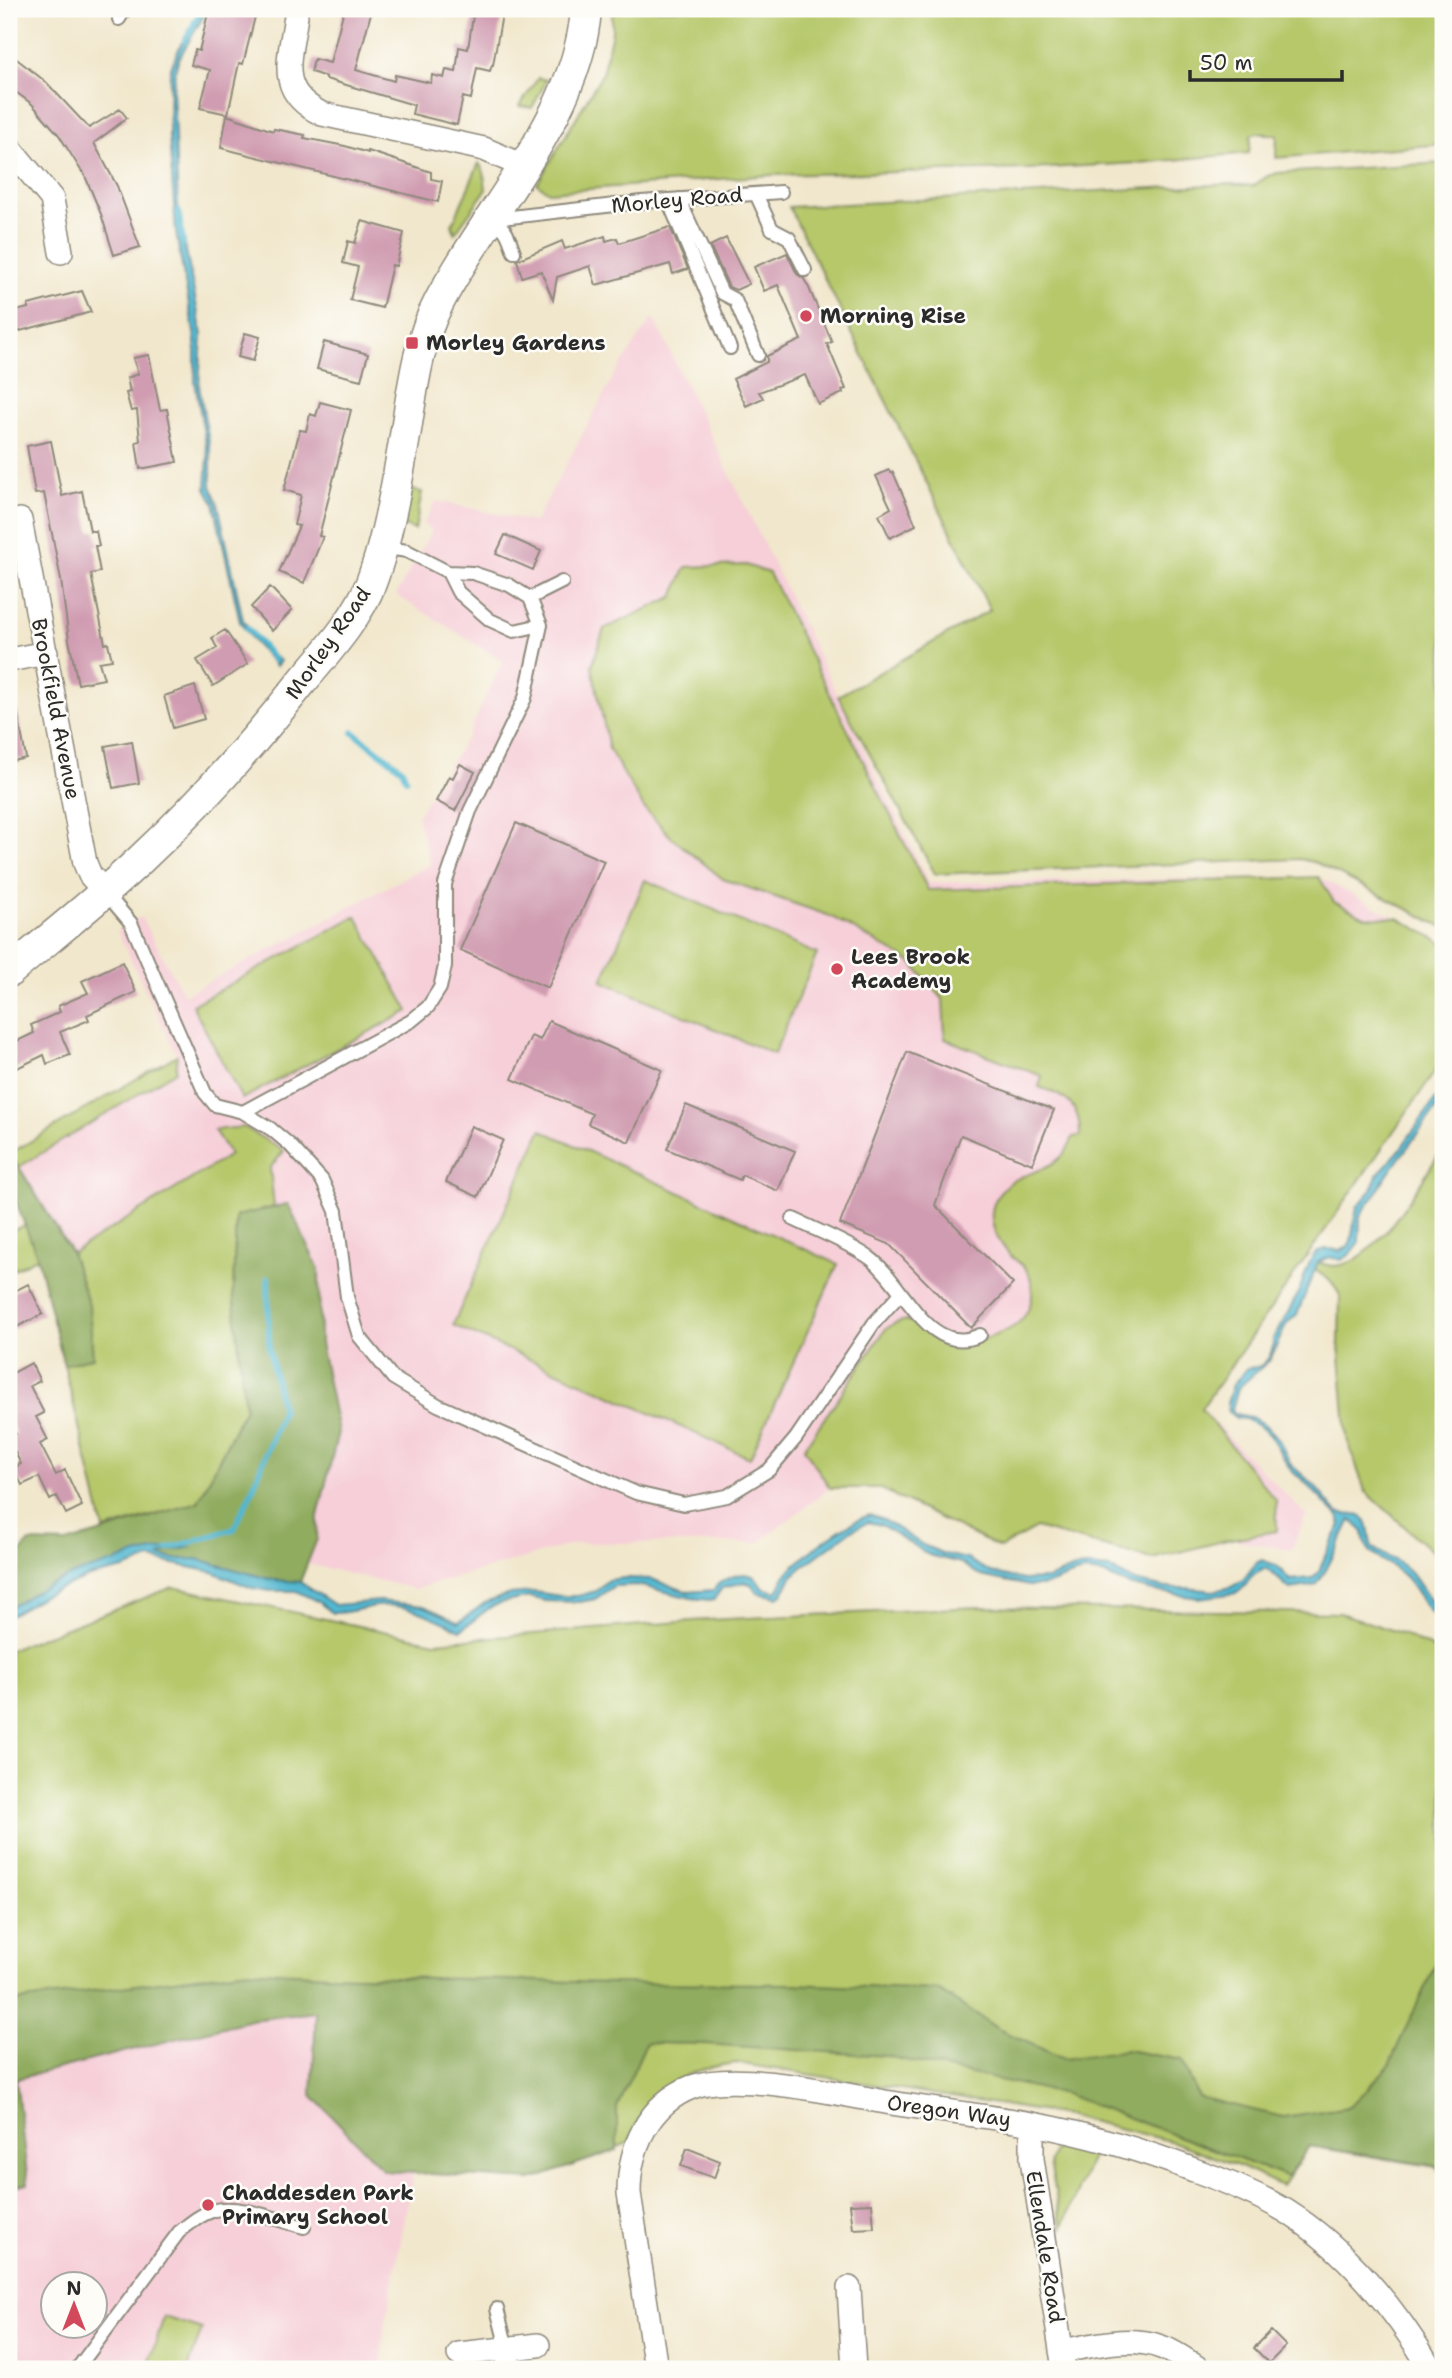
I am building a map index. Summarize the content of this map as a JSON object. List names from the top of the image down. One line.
{"streets":{"street":["Morley Road","Brookfield Avenue","Oregon Way","Ellendale Road"]},"crossings":[["Morley Road","Brookfield Avenue"],["Oregon Way","Ellendale Road"]],"places":{"other":["Morning Rise","Lees Brook Academy","Chaddesden Park Primary School"],"transit":["Morley Gardens"]},"scale_bar":"50 m","north":"top"}
